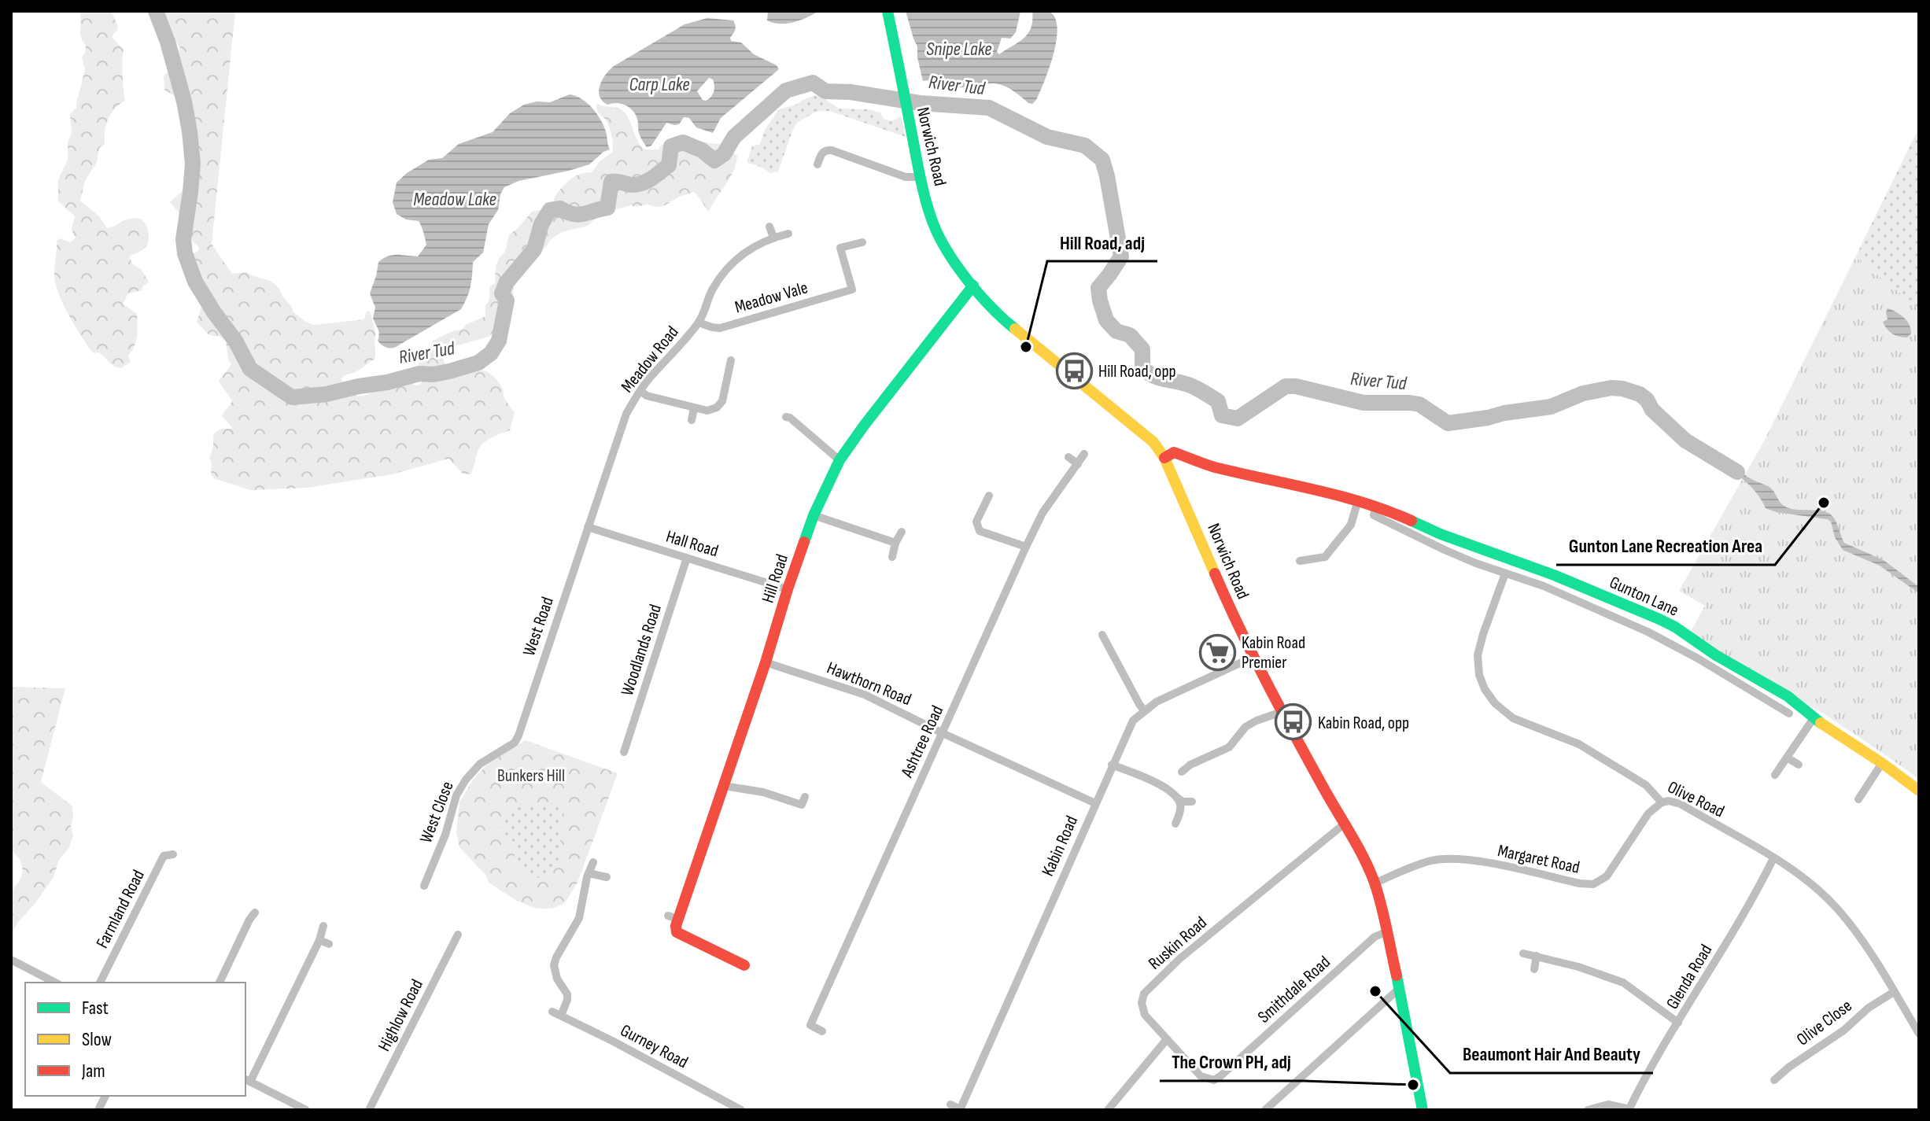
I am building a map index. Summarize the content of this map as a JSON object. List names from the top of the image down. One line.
{"streets":{"street":["Norwich Road","Meadow Vale","Meadow Road","Hall Road","Hill Road","Gunton Lane","West Road","Woodlands Road","Hawthorn Road","Ashtree Road","Olive Road","West Close","Kabin Road","Margaret Road","Farmland Road","Ruskin Road","Glenda Road","Smithdale Road","Highlow Road","Olive Close","Gurney Road"]},"crossings":[["Norwich Road","Hill Road"],["Norwich Road","Gunton Lane"],["Norwich Road","Kabin Road"],["Norwich Road","Margaret Road"],["Norwich Road","Ruskin Road"],["Norwich Road","Smithdale Road"],["Meadow Vale","Meadow Road"],["Meadow Road","Hall Road"],["Meadow Road","West Road"],["Hall Road","Hill Road"],["Hall Road","West Road"],["Hall Road","Woodlands Road"],["Hill Road","Hawthorn Road"],["Gunton Lane","Olive Road"],["West Road","West Close"],["Hawthorn Road","Ashtree Road"],["Hawthorn Road","Kabin Road"],["Olive Road","Margaret Road"],["Olive Road","Glenda Road"],["Olive Road","Olive Close"],["Ruskin Road","Smithdale Road"]],"water":["Snipe Lake","Carp Lake","River Tud","Meadow Lake"],"parks":["Bunkers Hill"],"places":{"other":["Hill Road, adj","Gunton Lane Recreation Area","Beaumont Hair And Beauty","The Crown PH, adj"],"bus stop":["Hill Road, opp","Kabin Road, opp"],"supermarket":["Kabin Road Premier"]},"legend":["Fast","Slow","Jam"]}
